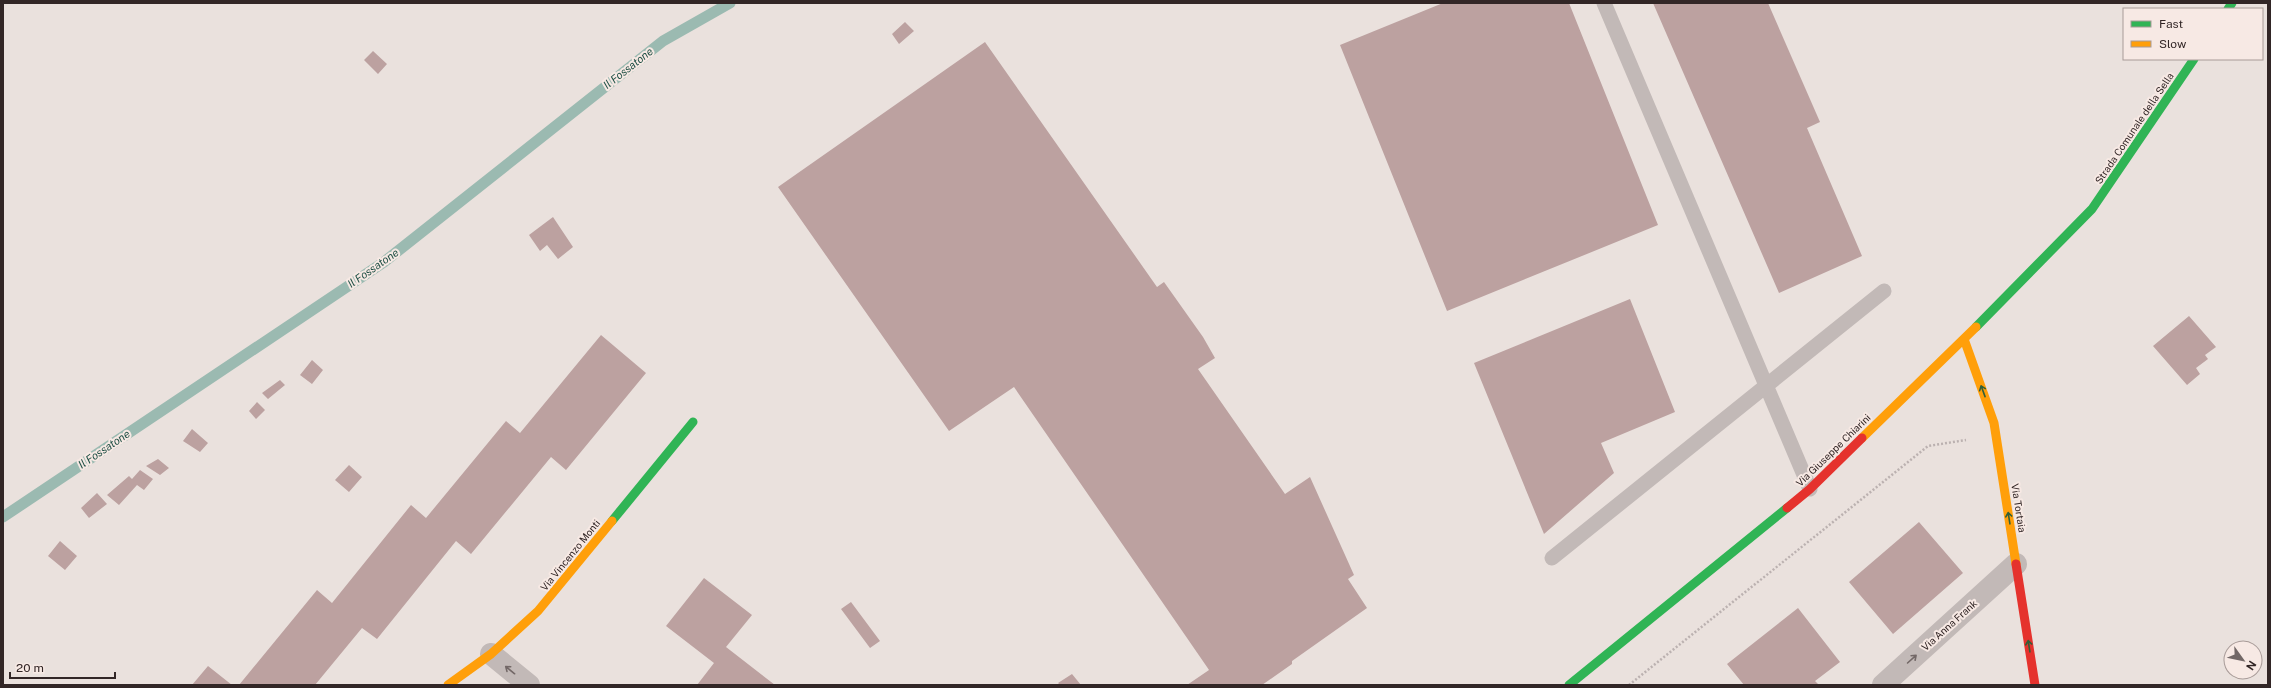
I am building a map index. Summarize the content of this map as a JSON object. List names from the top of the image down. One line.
{"streets":{"street":["Strada Comunale della Sella","Via Giuseppe Chiarini","Via Tortaia","Via Vincenzo Monti","Via Anna Frank"]},"crossings":[["Strada Comunale della Sella","Via Giuseppe Chiarini"],["Via Giuseppe Chiarini","Via Tortaia"],["Via Tortaia","Via Anna Frank"]],"one_way":["Via Tortaia","Via Anna Frank"],"water":["Il Fossatone"],"legend":["Fast","Slow"],"scale_bar":"20 m","north":"bottom right"}
